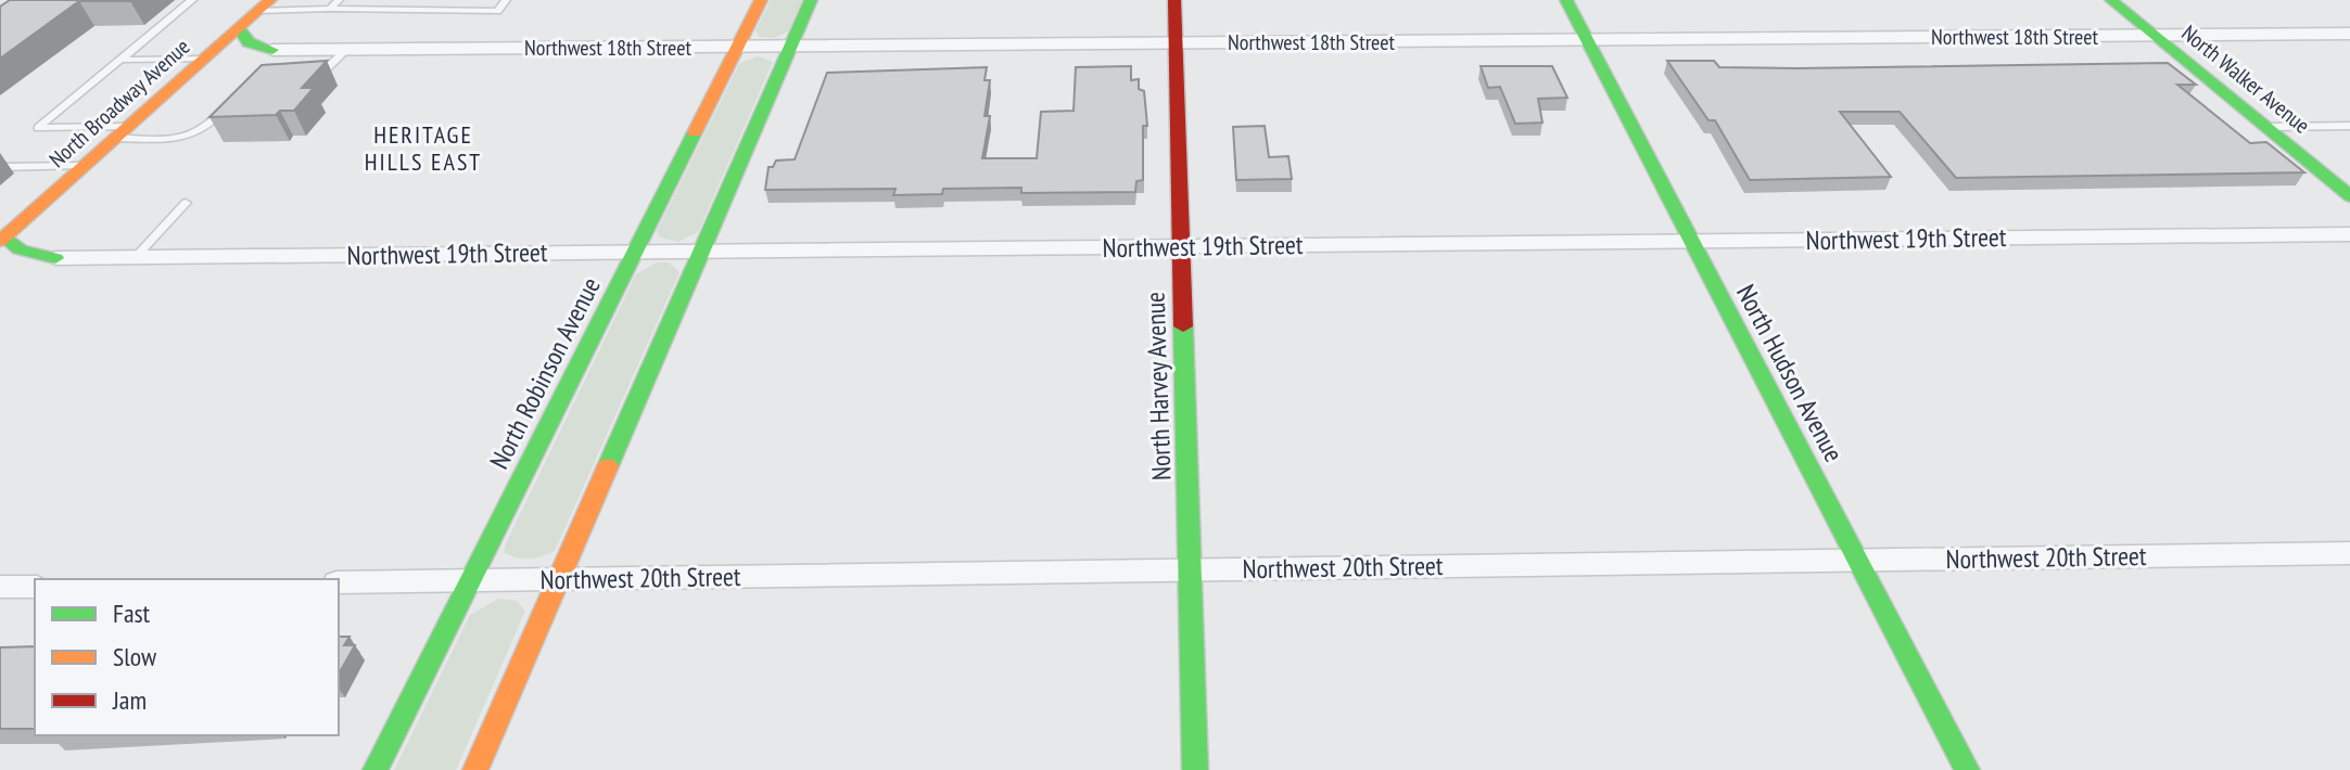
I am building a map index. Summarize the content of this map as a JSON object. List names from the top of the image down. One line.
{"streets":{"street":["Northwest 18th Street","North Walker Avenue","North Broadway Avenue","Northwest 19th Street","North Robinson Avenue","North Hudson Avenue","North Harvey Avenue","Northwest 20th Street"]},"crossings":[["Northwest 18th Street","North Walker Avenue"],["Northwest 18th Street","North Robinson Avenue"],["Northwest 18th Street","North Hudson Avenue"],["Northwest 18th Street","North Harvey Avenue"],["Northwest 19th Street","North Robinson Avenue"],["Northwest 19th Street","North Hudson Avenue"],["Northwest 19th Street","North Harvey Avenue"],["North Robinson Avenue","Northwest 20th Street"],["North Hudson Avenue","Northwest 20th Street"],["North Harvey Avenue","Northwest 20th Street"]],"districts":["HERITAGE HILLS EAST"],"legend":["Fast","Slow","Jam"]}
